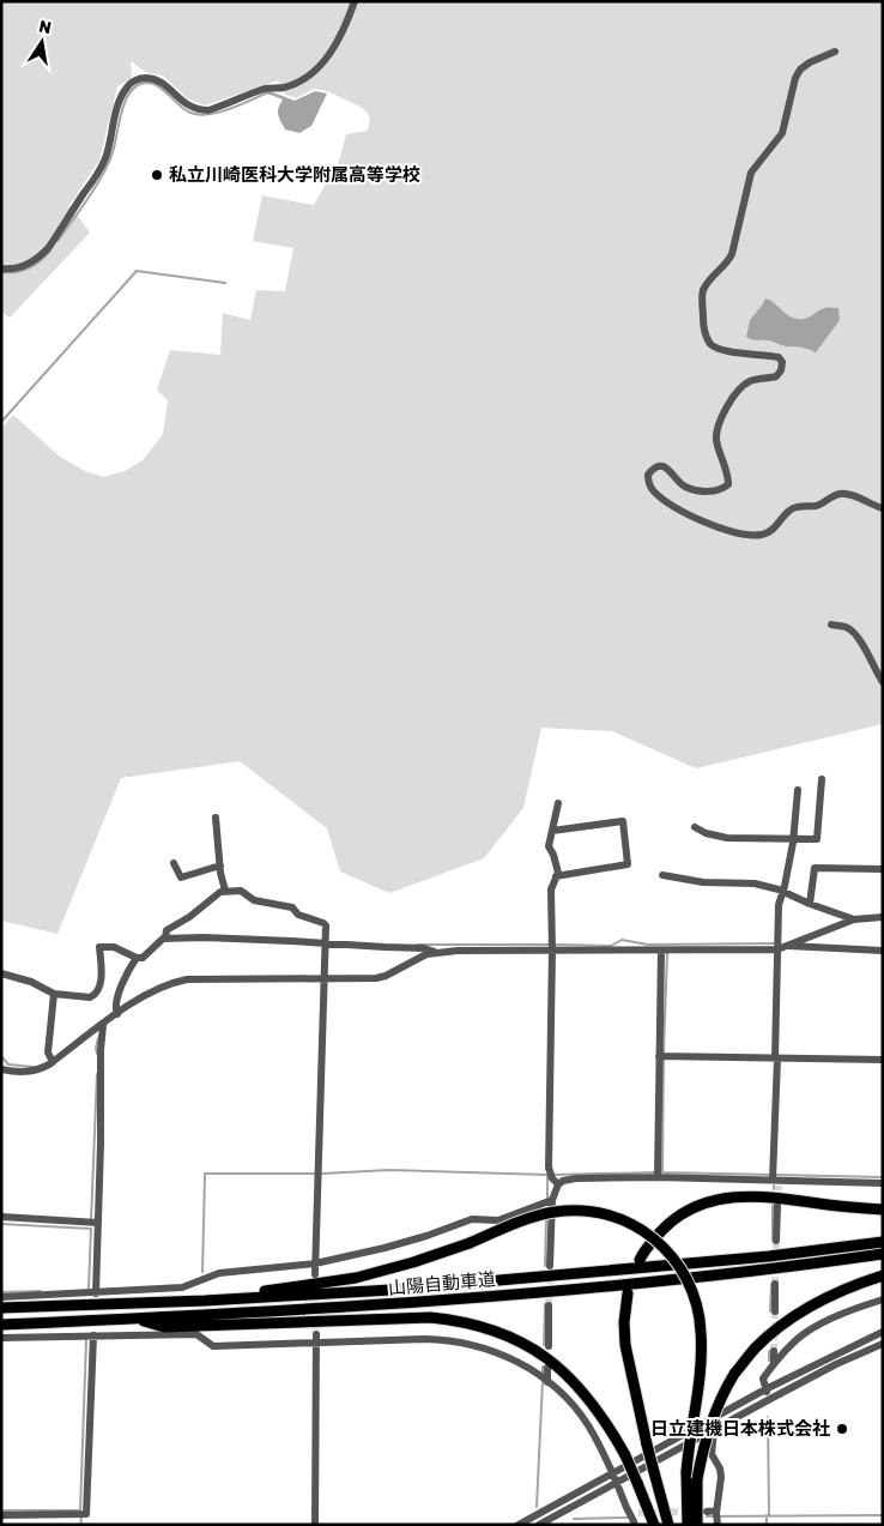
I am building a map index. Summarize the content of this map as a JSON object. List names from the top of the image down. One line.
{"streets":{"highway":["山陽自動車道"]},"places":["私立川崎医科大学附属高等学校","日立建機日本株式会社"],"north":"top"}
